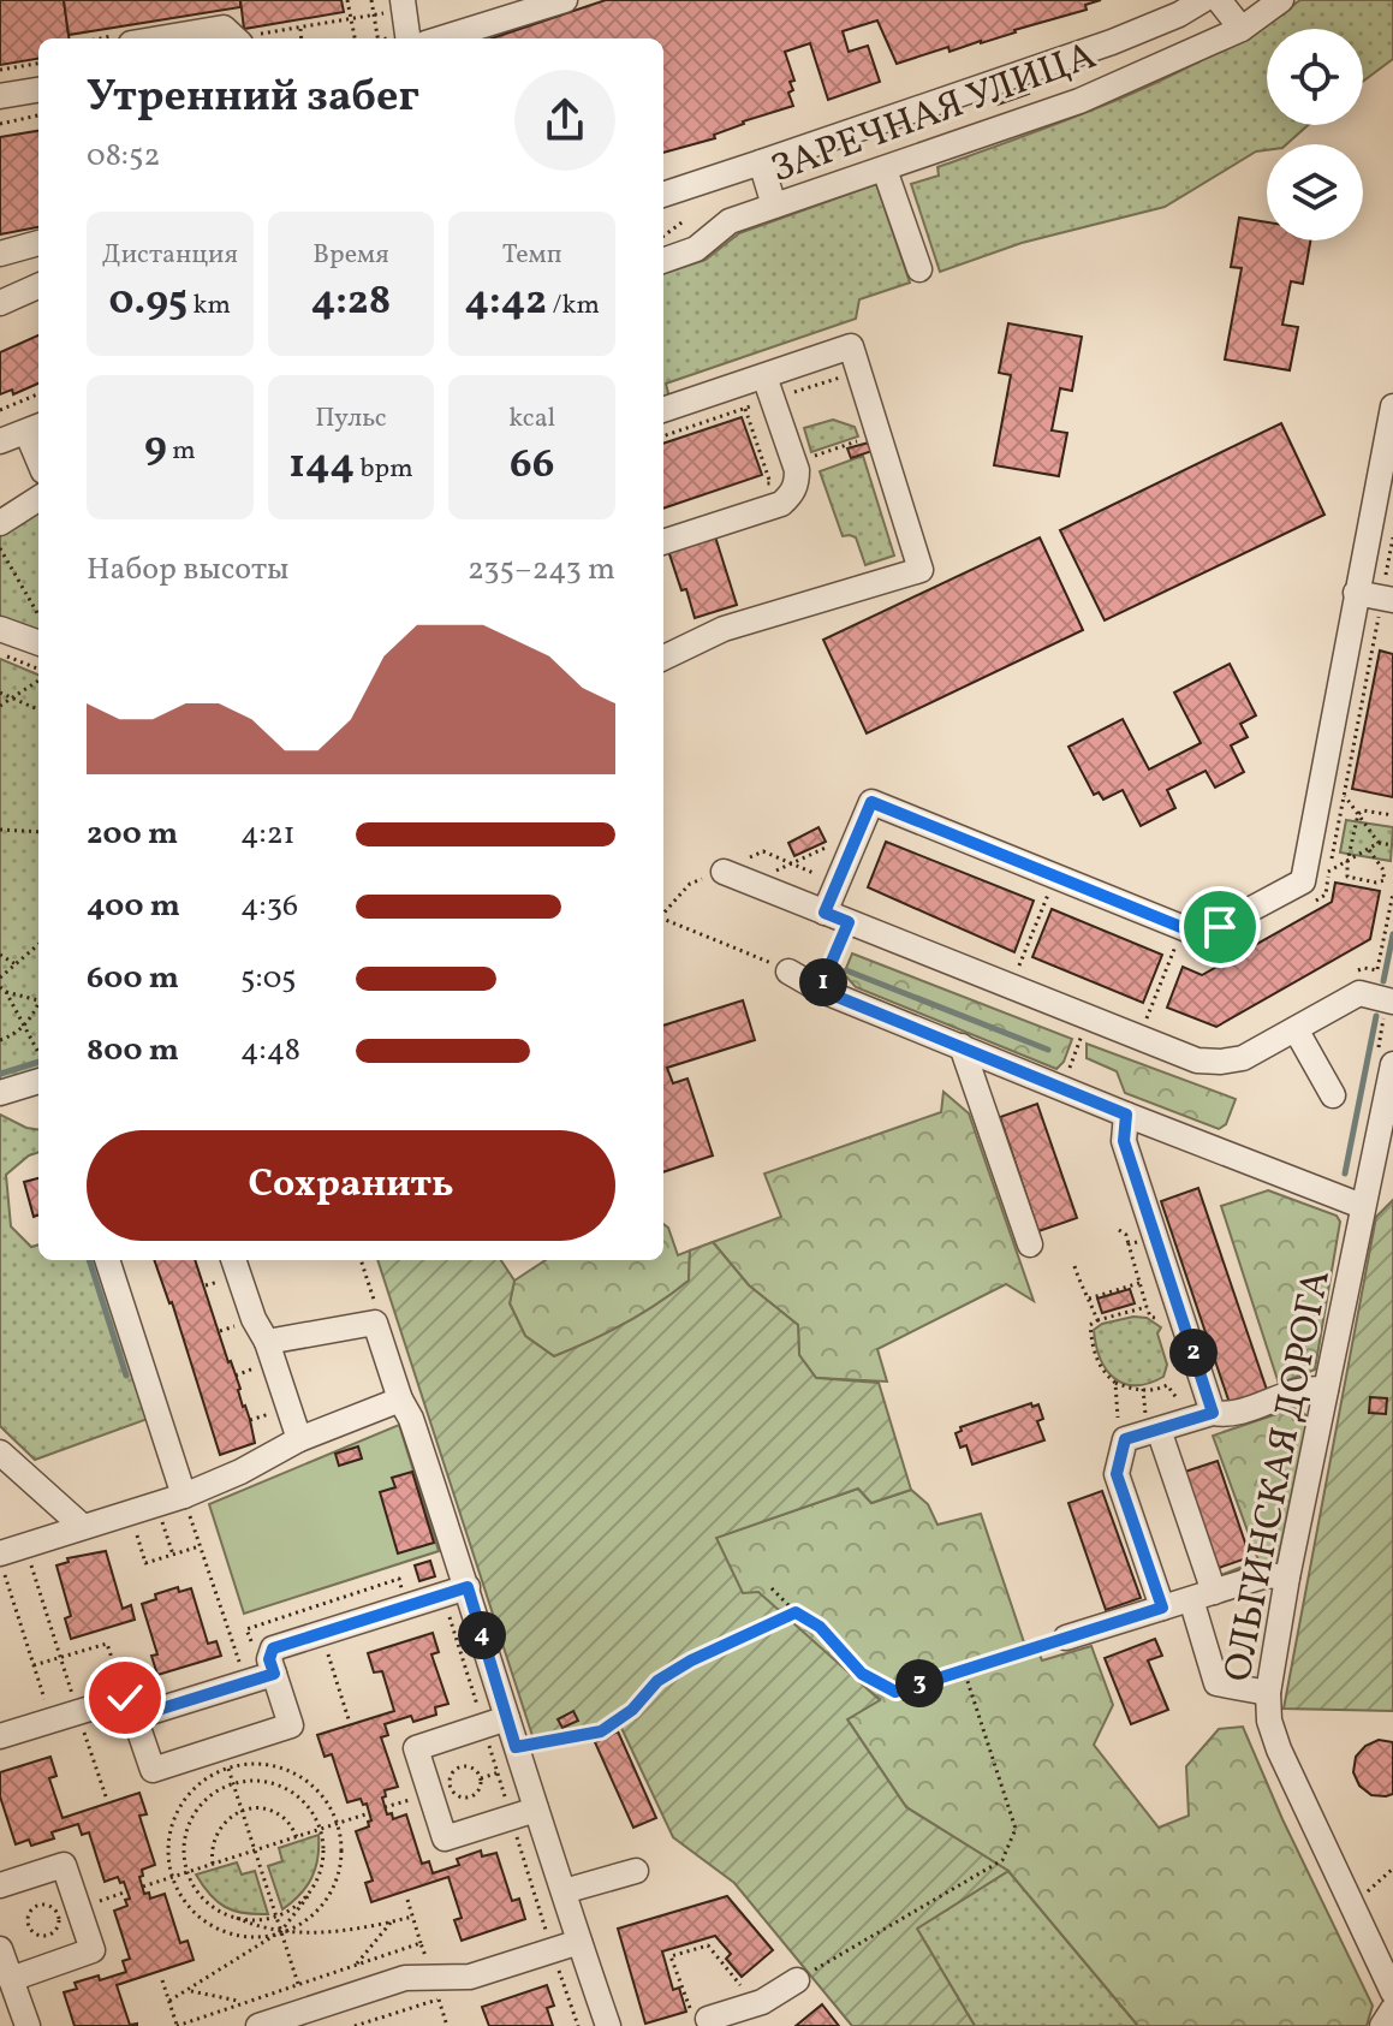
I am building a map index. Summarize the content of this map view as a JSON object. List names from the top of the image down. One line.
{"streets":{"street":["ЗАРЕЧНАЯ УЛИЦА","ОЛЬГИНСКАЯ ДОРОГА"]},"page":{"heading":["Утренний забег","08:52"],"stats":[["Дистанция","0.95 km"],["Время","4:28"],["Темп","4:42 /km"],["9 m"],["Пульс","144 bpm"],["kcal","66"]],"chart":["Набор высоты","235–243 m"],"list":[{"name":"200 m","note":"4:21"},{"name":"400 m","note":"4:36"},{"name":"600 m","note":"5:05"},{"name":"800 m","note":"4:48"}],"pins":["1","2","4","3"],"buttons":"Сохранить"}}
